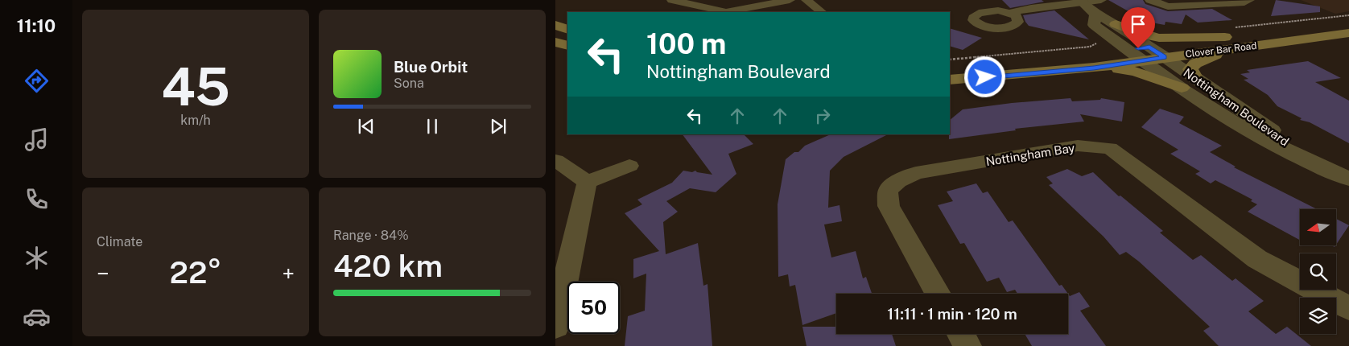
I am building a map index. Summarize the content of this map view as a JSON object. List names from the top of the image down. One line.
{"streets":{"main road":["Clover Bar Road"],"street":["Nottingham Boulevard","Nottingham Bay"]},"crossings":[["Clover Bar Road","Nottingham Boulevard"]],"north":"left","page":{"tabs":"11:10","tile":[["45","km/h"],"Climate",["Range · 84%","420 km"]],"turn":["100 m","Nottingham Boulevard"],"song":["Blue Orbit","Sona"],"heat":["−","22°","+"],"limit":"50","trip":"11:11 · 1 min · 120 m"}}
